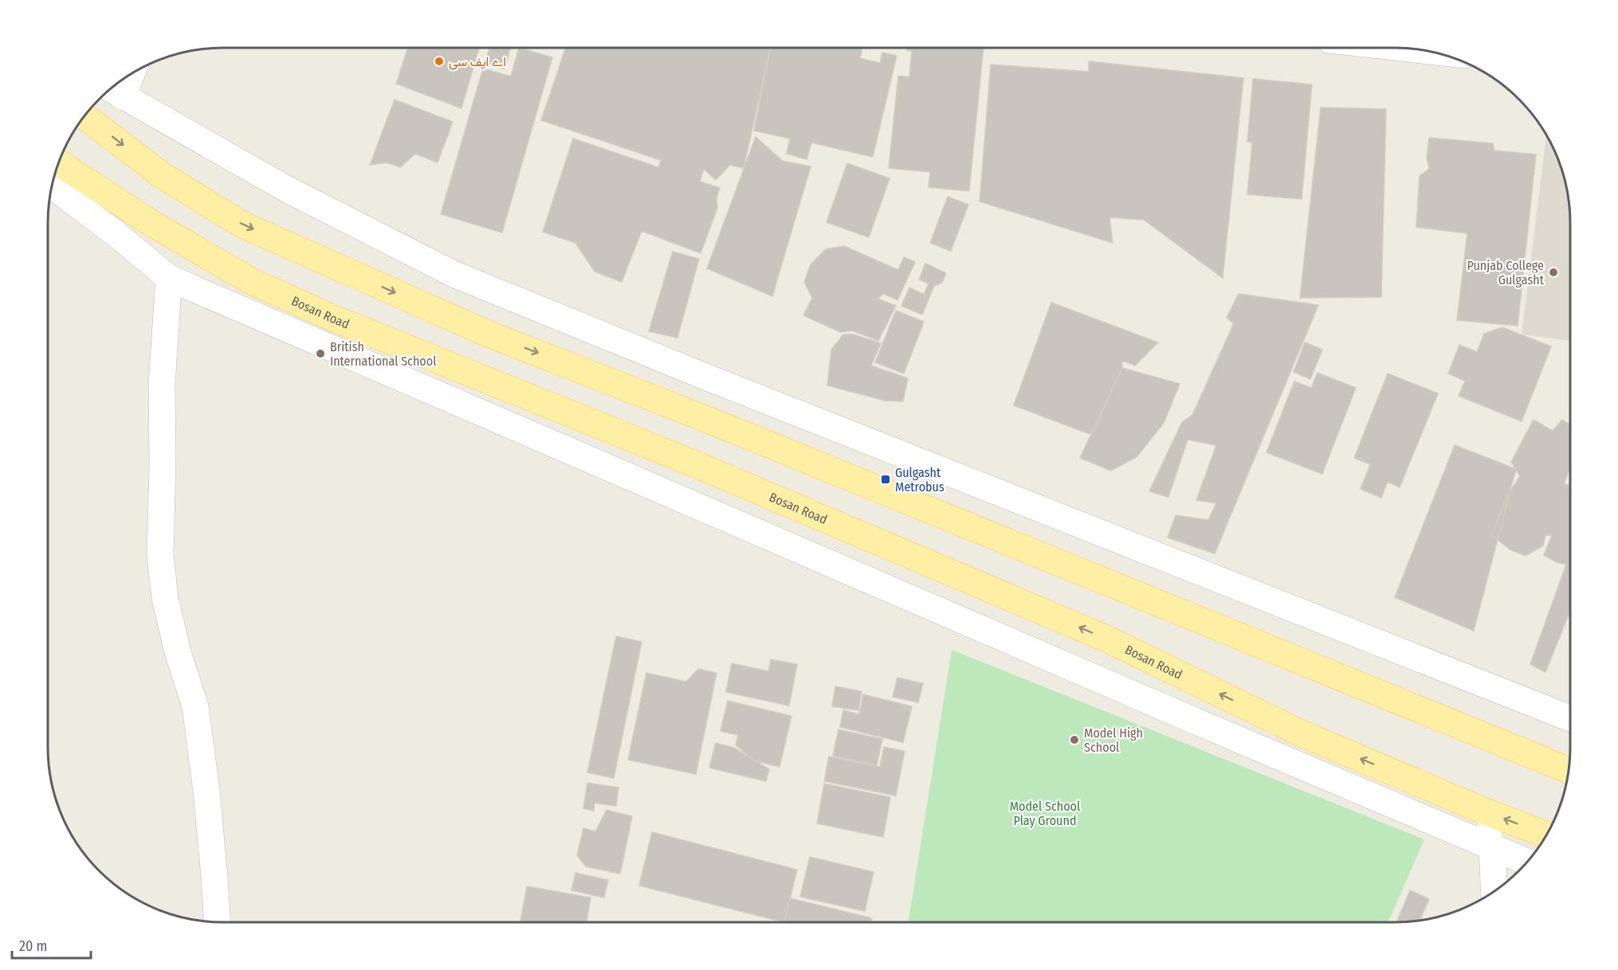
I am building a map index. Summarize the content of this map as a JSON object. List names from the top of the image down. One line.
{"streets":{"main road":["Bosan Road"]},"parks":["Model School Play Ground"],"places":{"other":["اے ایف سی","Punjab College Gulgasht","British International School","Model High School"],"transit":["Gulgasht Metrobus"]},"scale_bar":"20 m"}
